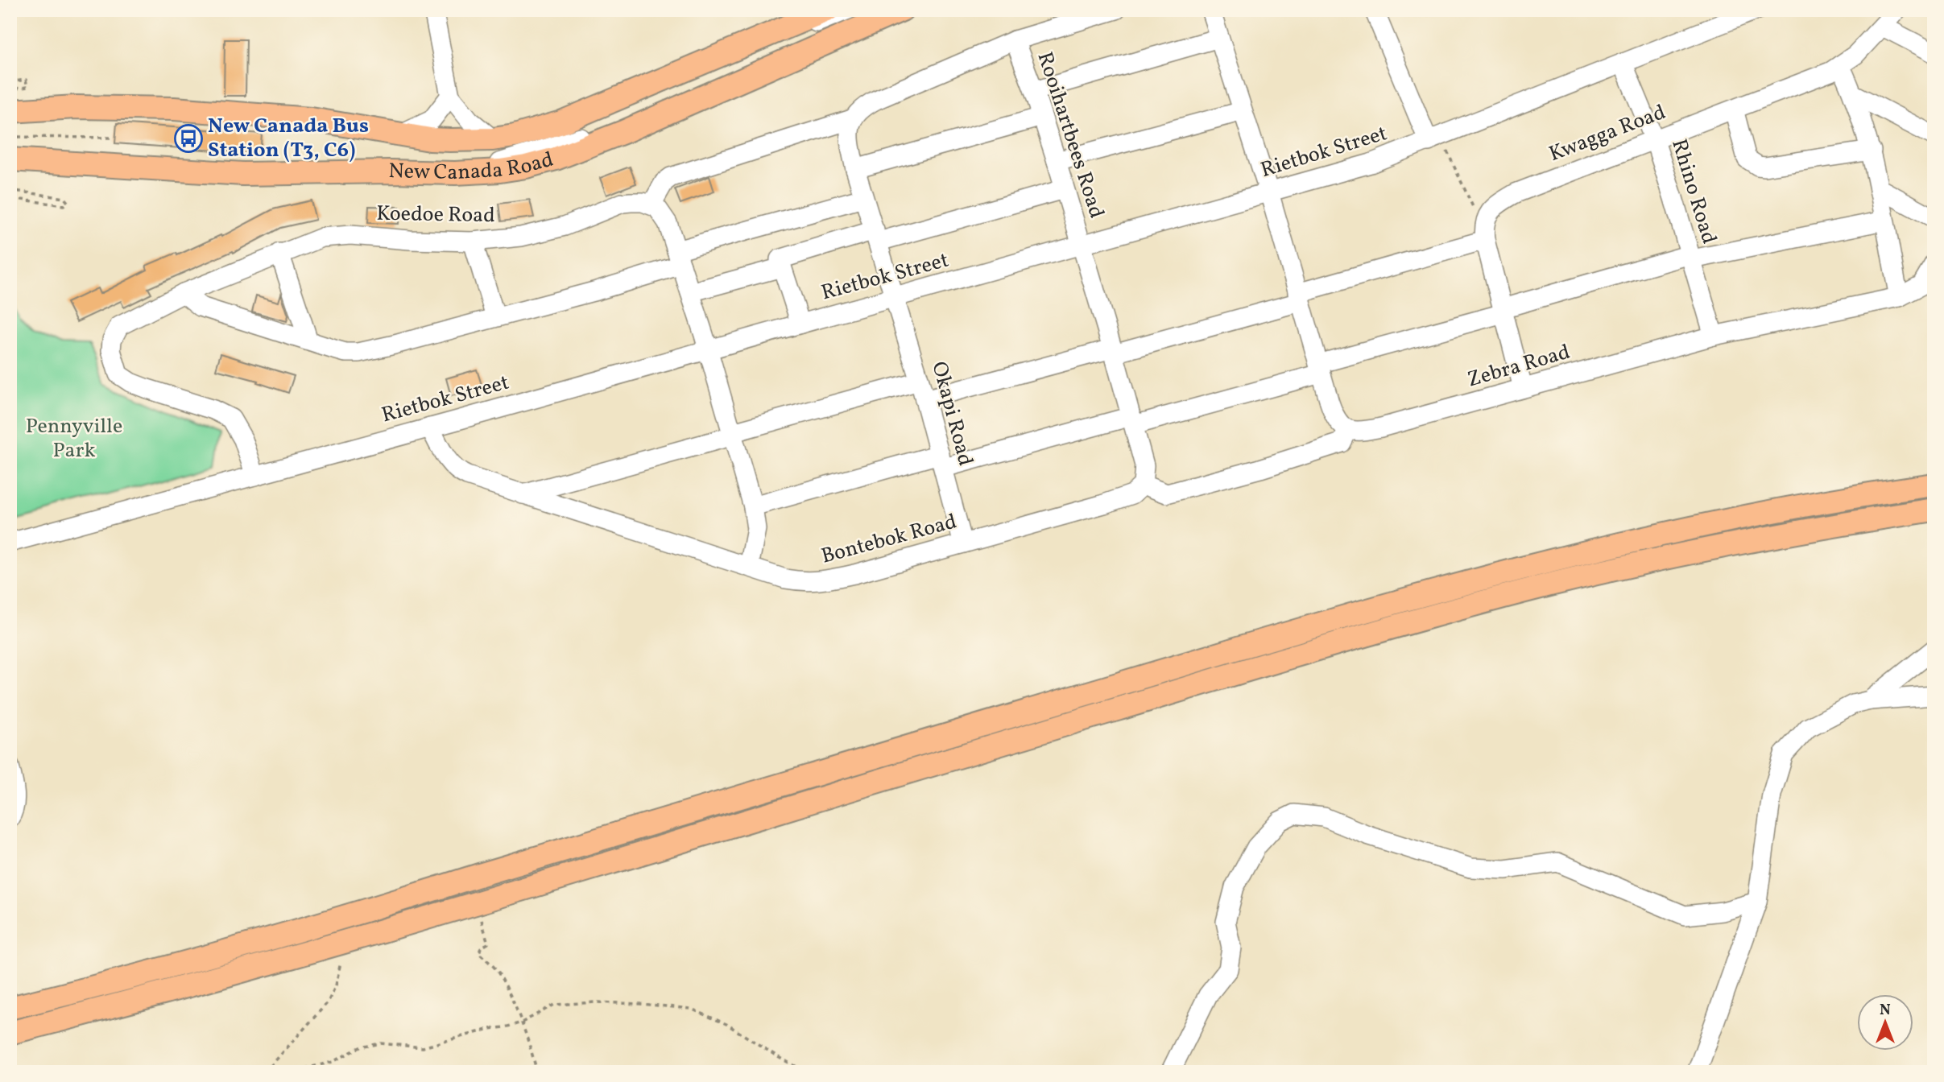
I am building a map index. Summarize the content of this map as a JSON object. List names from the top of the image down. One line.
{"streets":{"main road":["New Canada Road"],"street":["Kwagga Road","Rooihartbees Road","Rietbok Street","Rhino Road","Koedoe Road","Zebra Road","Okapi Road","Bontebok Road"]},"crossings":[["Kwagga Road","Rhino Road"],["Rooihartbees Road","Rietbok Street"],["Rietbok Street","Rhino Road"],["Rietbok Street","Koedoe Road"],["Rietbok Street","Okapi Road"],["Rietbok Street","Bontebok Road"],["Rhino Road","Zebra Road"],["Okapi Road","Bontebok Road"]],"parks":["Pennyville Park"],"places":{"bus stop":["New Canada Bus Station (T3, C6)"]},"north":"top"}
